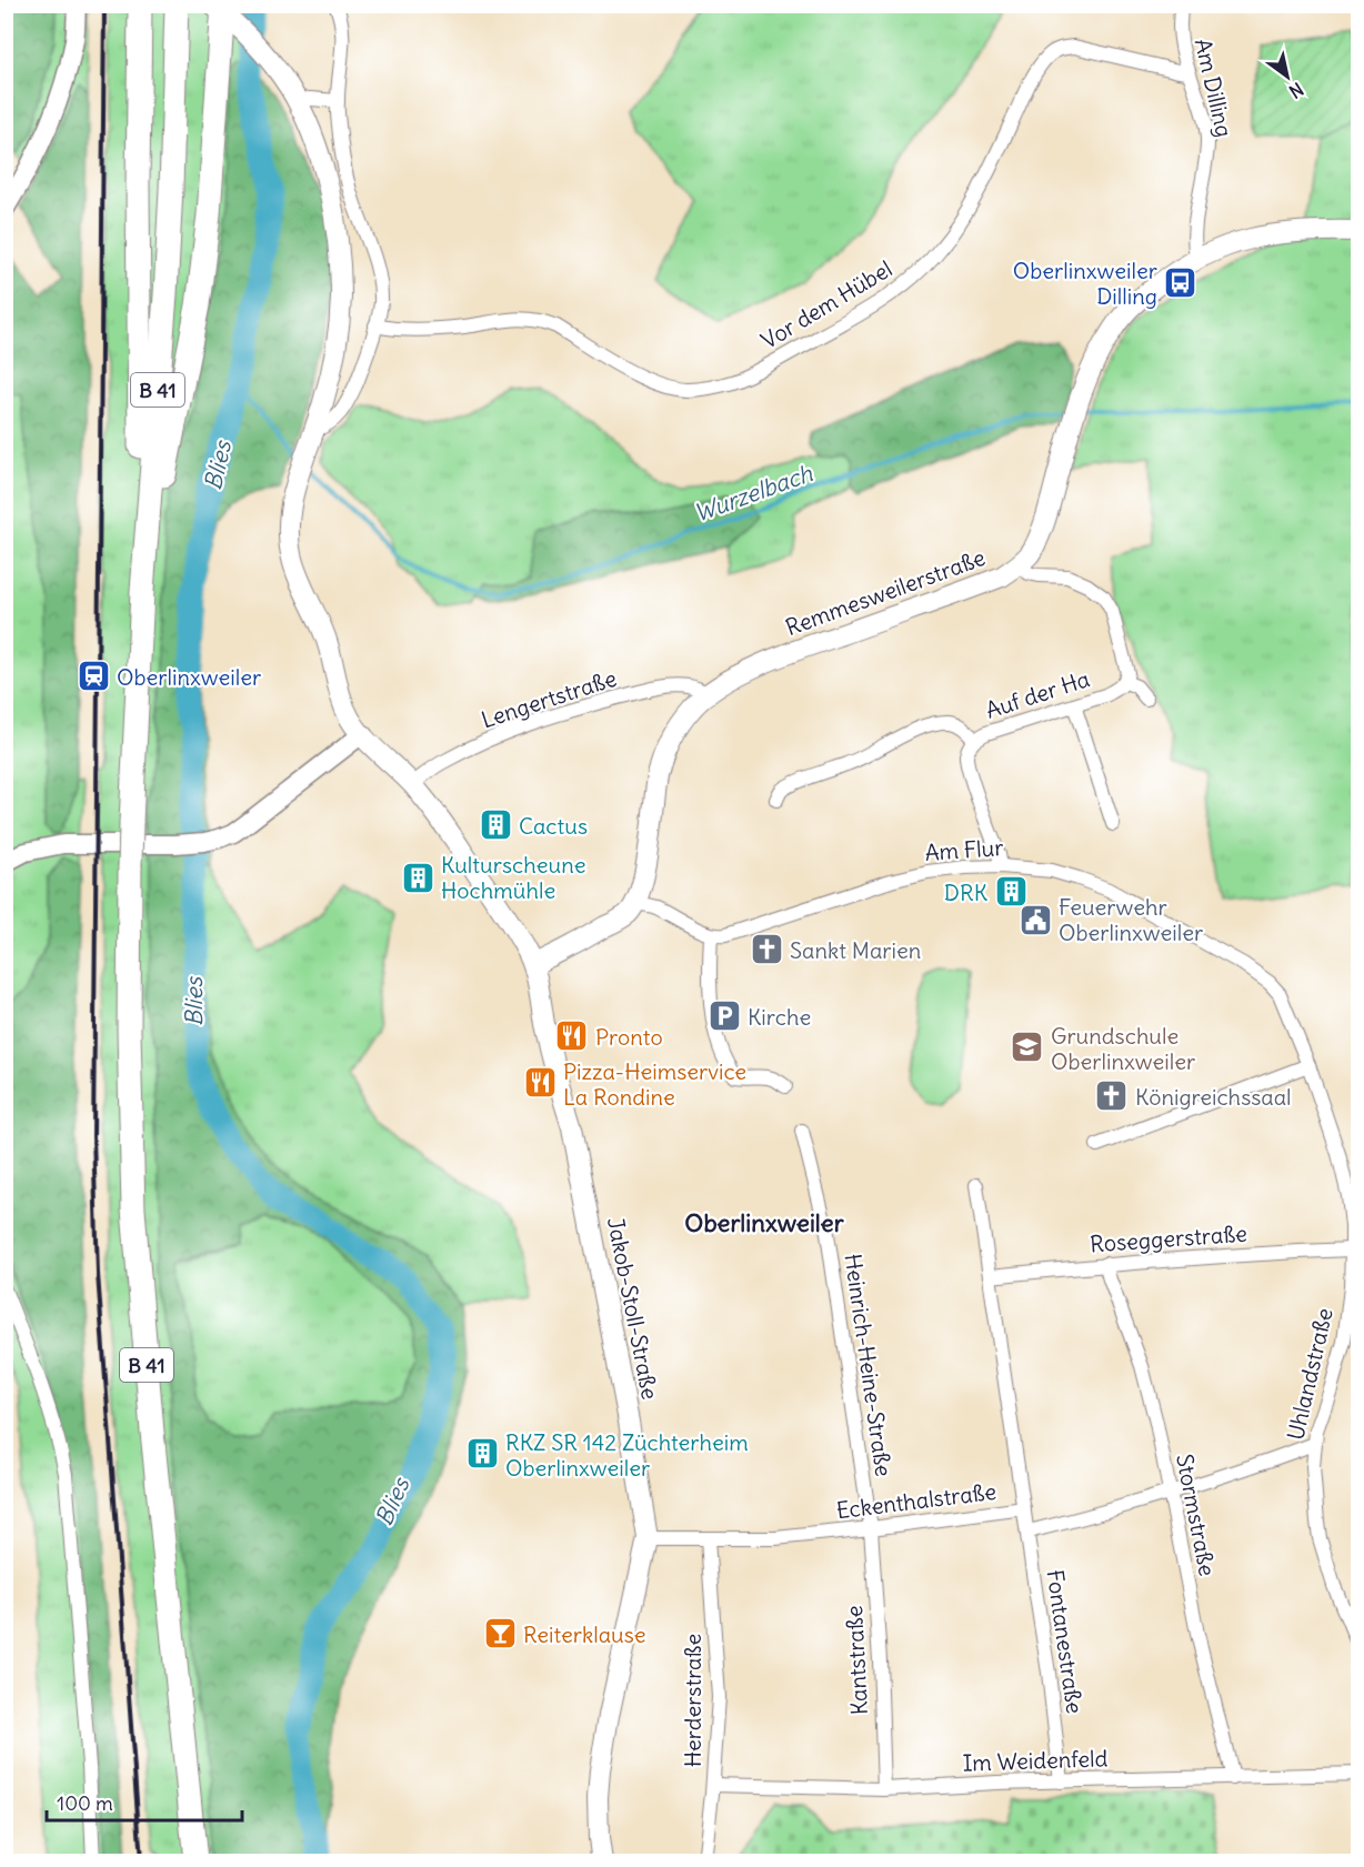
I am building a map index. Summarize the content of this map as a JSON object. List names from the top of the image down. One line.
{"streets":{"highway":["B 41"],"main road":["Remmesweilerstraße","Jakob-Stoll-Straße"],"street":["Am Dilling","Vor dem Hübel","Auf der Ha","Lengertstraße","Am Flur","Roseggerstraße","Heinrich-Heine-Straße","Uhlandstraße","Eckenthalstraße","Stormstraße","Fontanestraße","Kantstraße","Herderstraße","Im Weidenfeld"]},"crossings":[["Am Dilling","Vor dem Hübel"],["Am Dilling","Remmesweilerstraße"],["Remmesweilerstraße","Lengertstraße"],["Auf der Ha","Am Flur"],["Lengertstraße","Jakob-Stoll-Straße"],["Am Flur","Uhlandstraße"],["Roseggerstraße","Uhlandstraße"],["Roseggerstraße","Eckenthalstraße"],["Roseggerstraße","Stormstraße"],["Jakob-Stoll-Straße","Eckenthalstraße"],["Heinrich-Heine-Straße","Eckenthalstraße"],["Heinrich-Heine-Straße","Kantstraße"],["Eckenthalstraße","Fontanestraße"],["Eckenthalstraße","Kantstraße"],["Eckenthalstraße","Herderstraße"],["Stormstraße","Im Weidenfeld"],["Fontanestraße","Im Weidenfeld"],["Kantstraße","Im Weidenfeld"],["Herderstraße","Im Weidenfeld"]],"districts":["Oberlinxweiler"],"water":["Blies","Wurzelbach"],"places":{"bus stop":["Oberlinxweiler Dilling"],"station":["Oberlinxweiler"],"building":["Cactus","Kulturscheune Hochmühle","DRK","RKZ SR 142 Züchterheim Oberlinxweiler"],"public building":["Feuerwehr Oberlinxweiler"],"church":["Sankt Marien","Königreichssaal"],"parking":["Kirche"],"restaurant":["Pronto","Pizza-Heimservice La Rondine"],"school or university":["Grundschule Oberlinxweiler"],"bar":["Reiterklause"]},"scale_bar":"100 m","north":"bottom right"}
